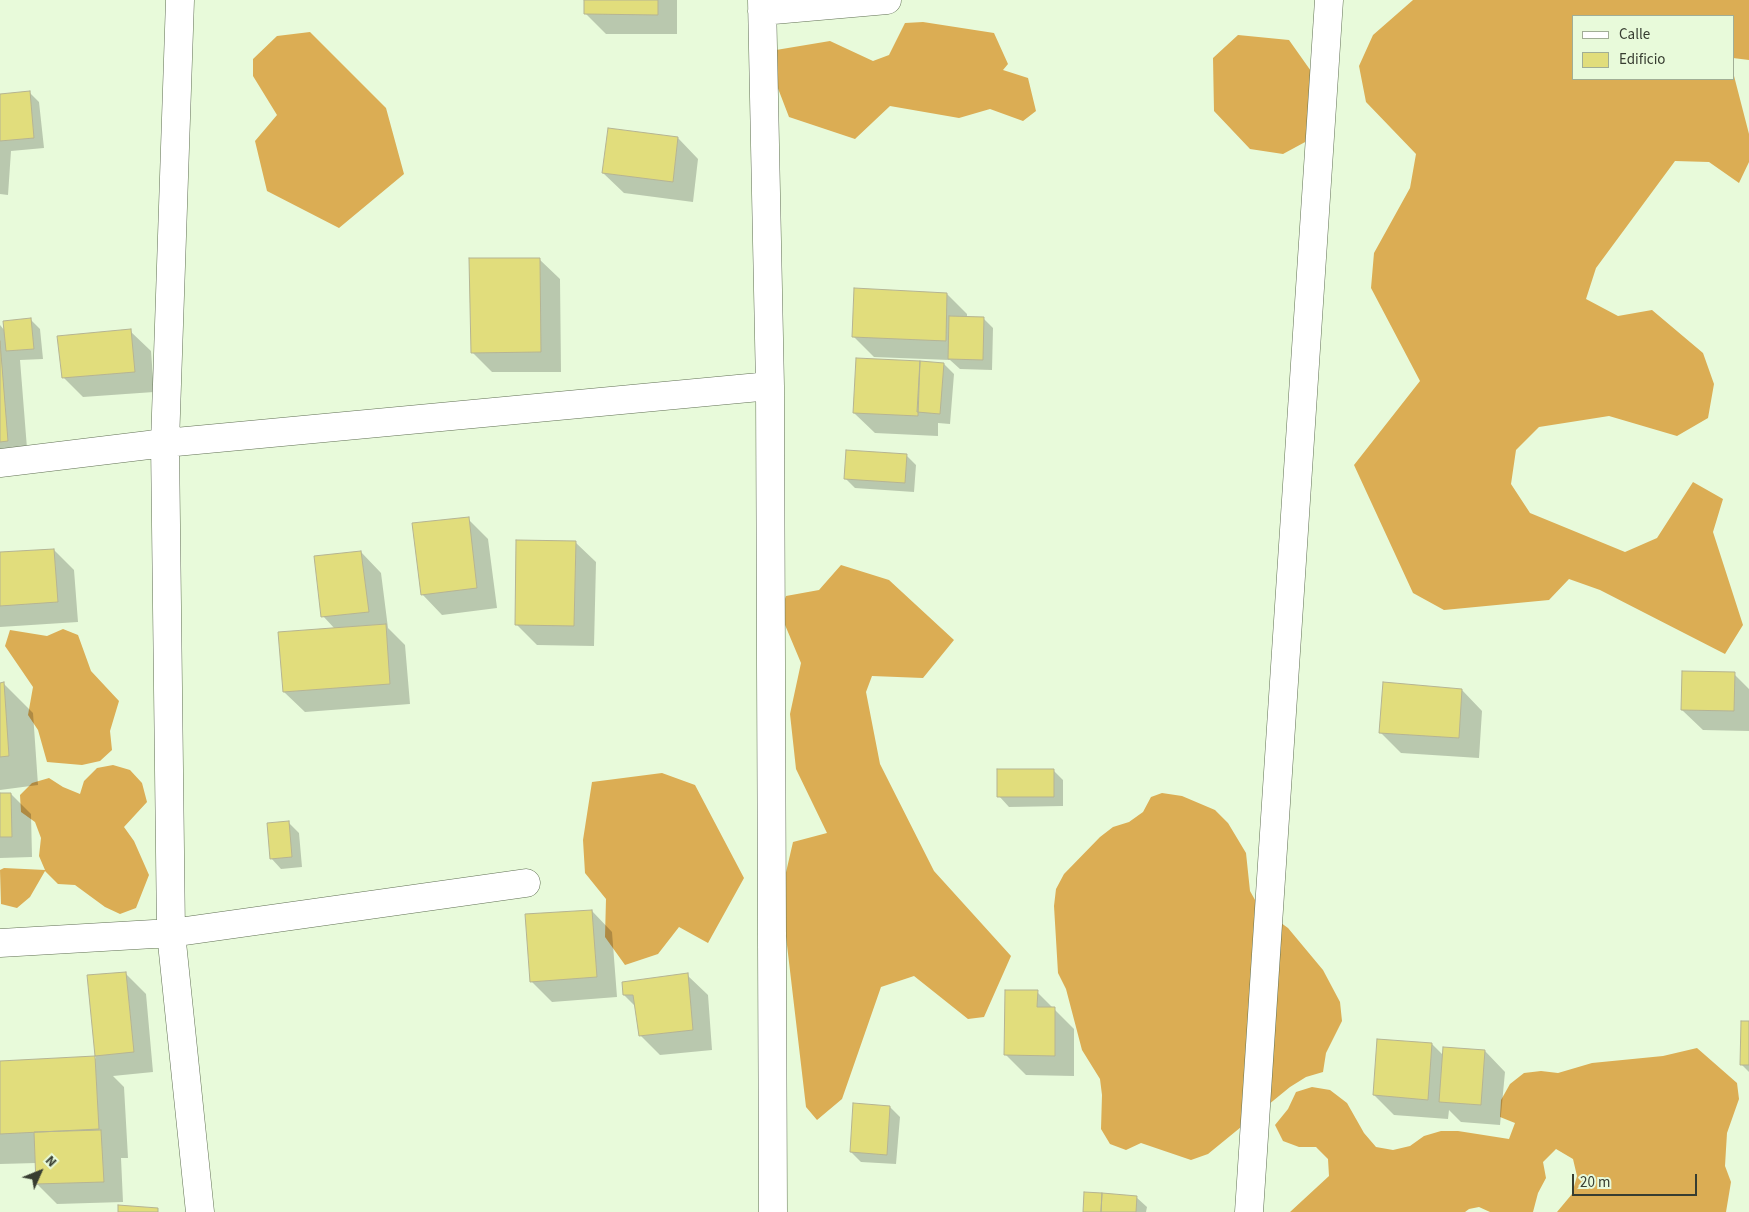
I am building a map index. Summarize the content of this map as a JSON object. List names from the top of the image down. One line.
{"legend":["Calle","Edificio"],"scale_bar":"20 m","north":"top right"}
